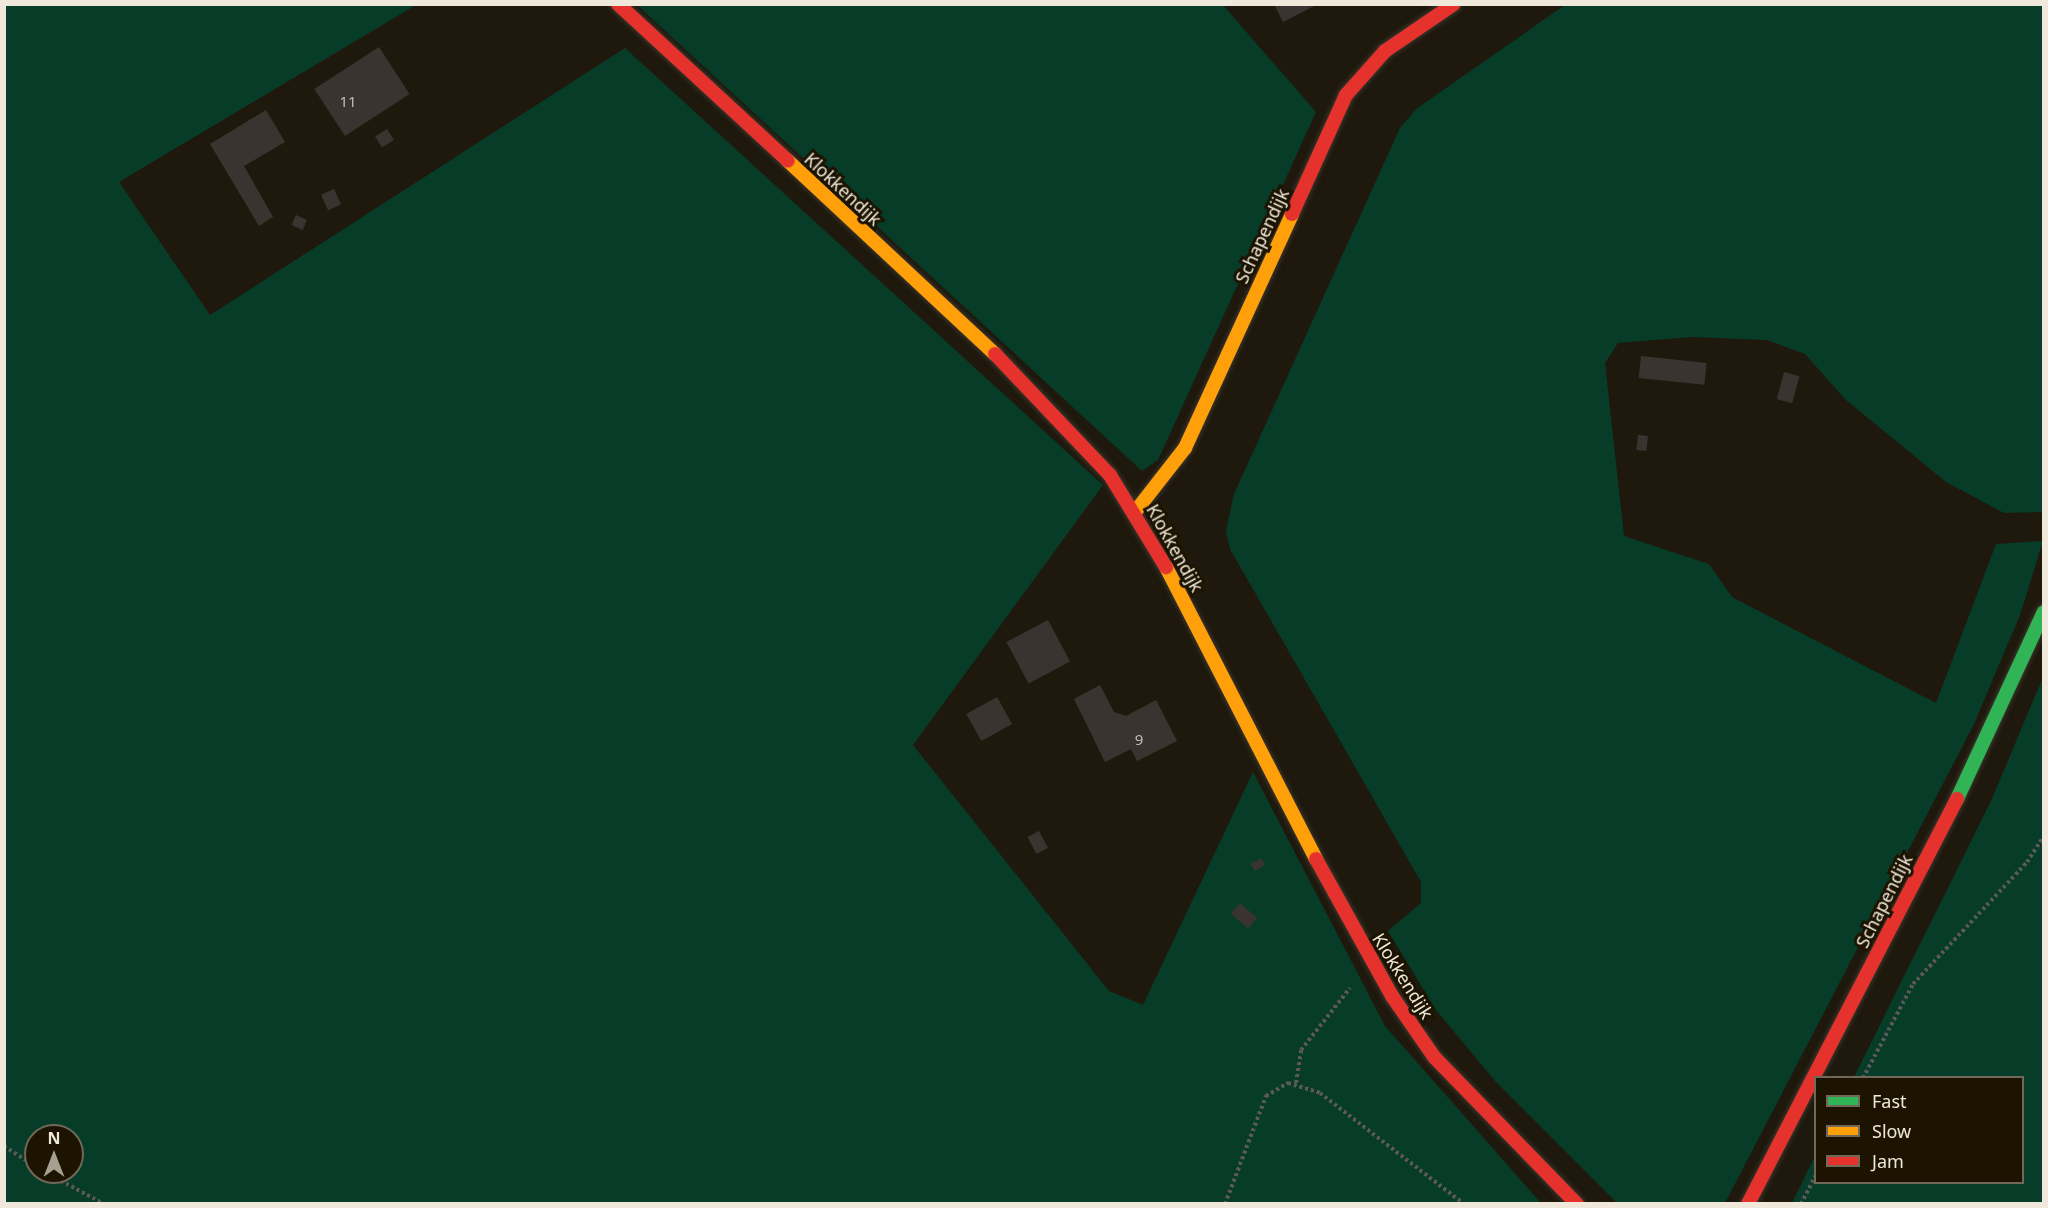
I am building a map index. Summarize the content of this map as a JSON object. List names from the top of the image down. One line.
{"streets":{"street":["Klokkendijk","Schapendijk"]},"crossings":[["Klokkendijk","Schapendijk"]],"house_numbers":["11","9"],"legend":["Fast","Slow","Jam"],"north":"top"}
